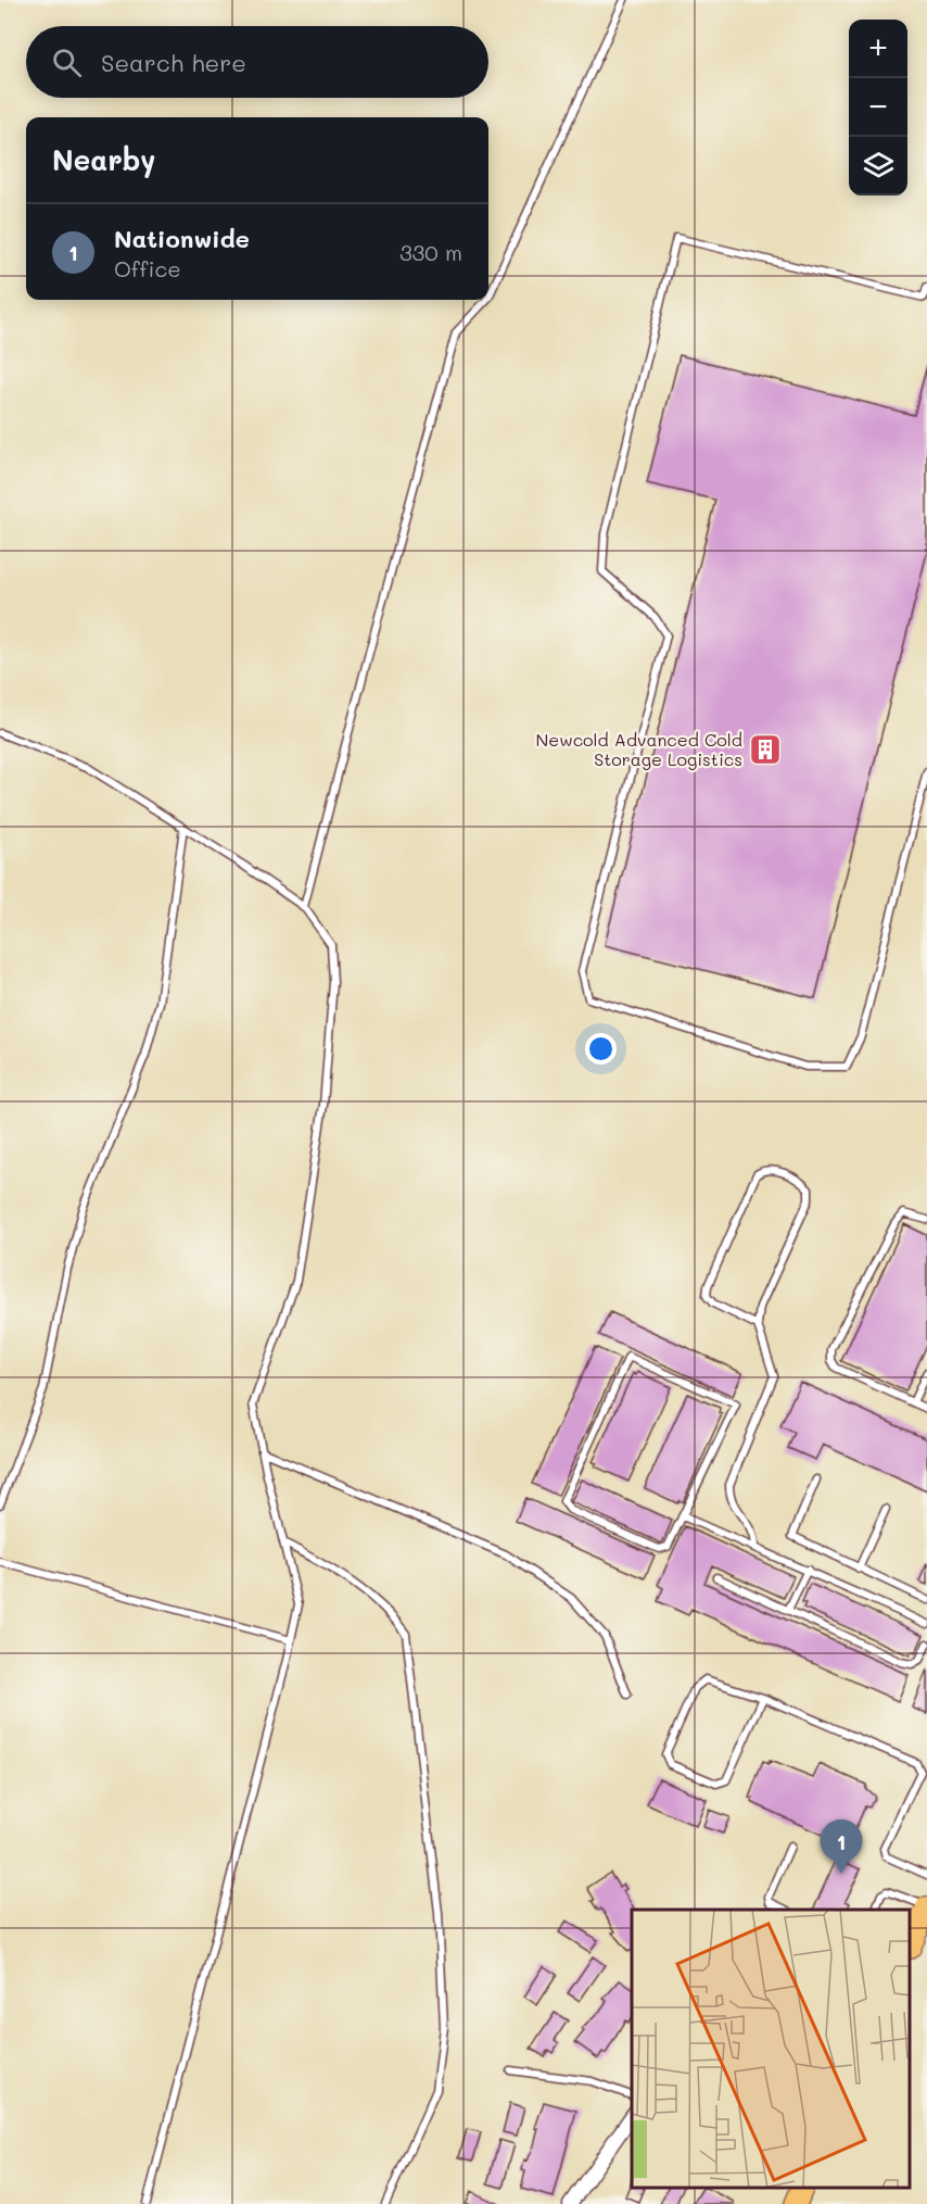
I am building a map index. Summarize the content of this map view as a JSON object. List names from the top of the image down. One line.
{"places":{"building":["Newcold Advanced Cold Storage Logistics"]},"page":{"map_buttons":["+","−"],"search":"Search here","heading":"Nearby","list":[{"mark":"1","name":"Nationwide","note":"Office","value":"330 m"}],"pins":"1"}}
